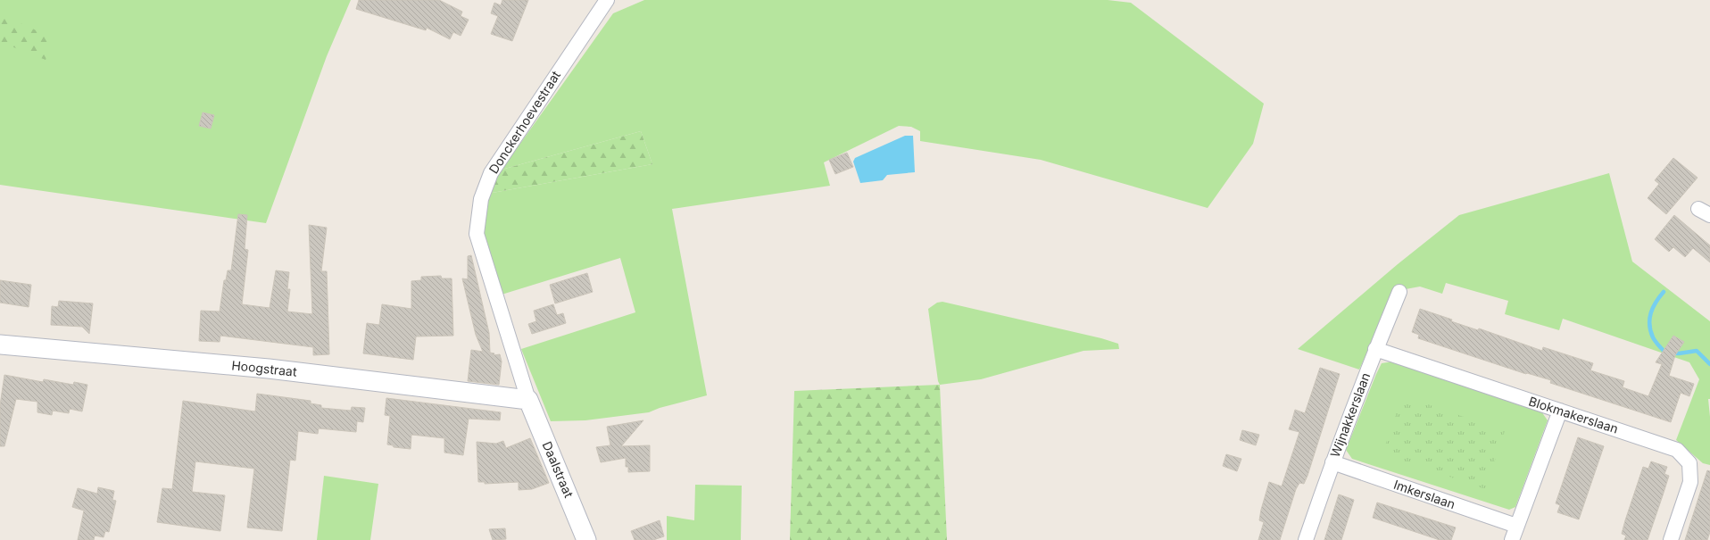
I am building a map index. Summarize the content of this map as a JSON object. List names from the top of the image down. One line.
{"streets":{"street":["Donckerhoevestraat","Hoogstraat","Wijnakkerslaan","Blokmakerslaan","Daalstraat","Imkerslaan"]},"crossings":[["Donckerhoevestraat","Hoogstraat"],["Donckerhoevestraat","Daalstraat"],["Hoogstraat","Daalstraat"],["Wijnakkerslaan","Blokmakerslaan"],["Wijnakkerslaan","Imkerslaan"]]}
